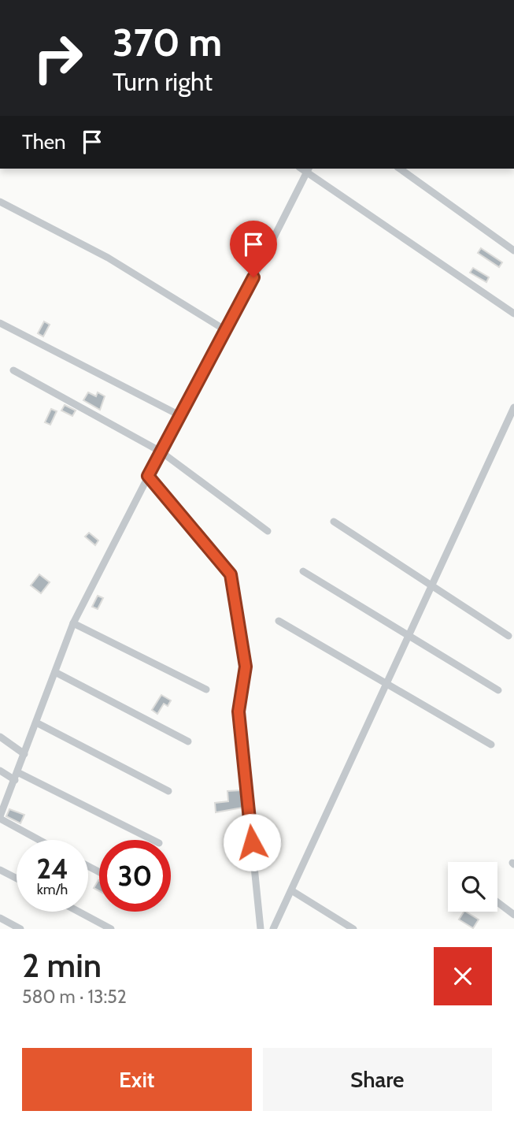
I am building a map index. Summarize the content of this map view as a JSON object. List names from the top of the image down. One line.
{"page":{"turn":["370 m","Turn right"],"then":"Then","speed":"24 km/h","limit":"30","heading":["2 min","580 m · 13:52"],"buttons":["Exit","Share"]}}
